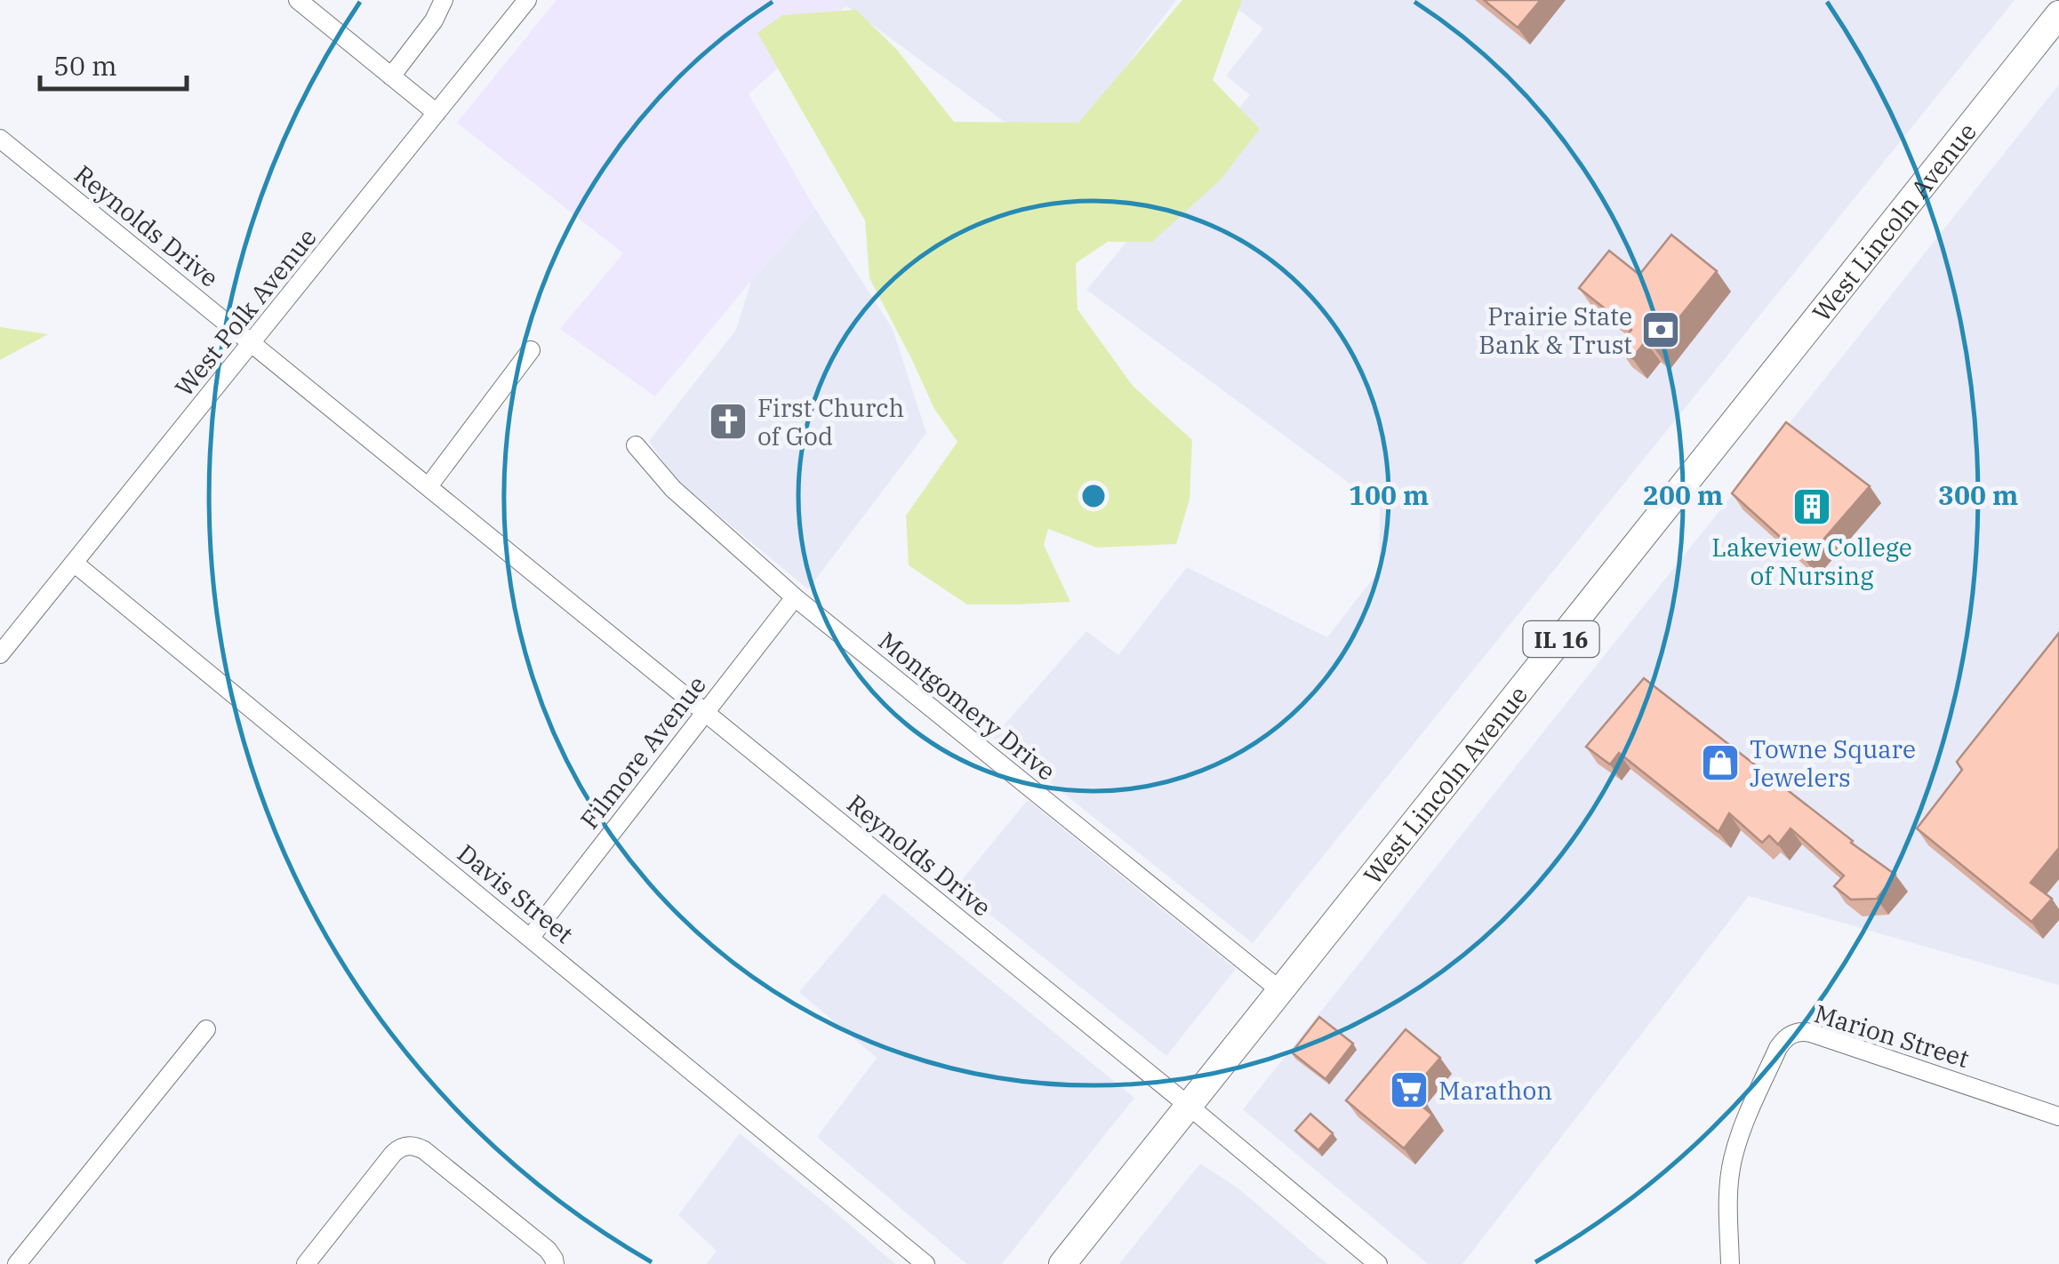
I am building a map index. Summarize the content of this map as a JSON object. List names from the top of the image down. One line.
{"streets":{"main road":["West Lincoln Avenue","IL 16"],"street":["Reynolds Drive","West Polk Avenue","Montgomery Drive","Filmore Avenue","Davis Street","Marion Street"]},"crossings":[["West Lincoln Avenue","Reynolds Drive"],["West Lincoln Avenue","Montgomery Drive"],["Reynolds Drive","West Polk Avenue"],["Reynolds Drive","Filmore Avenue"],["West Polk Avenue","Davis Street"],["Montgomery Drive","Filmore Avenue"],["Filmore Avenue","Davis Street"]],"places":{"bank":["Prairie State Bank & Trust"],"church":["First Church of God"],"building":["Lakeview College of Nursing"],"shop":["Towne Square Jewelers"],"supermarket":["Marathon"]},"scale_bar":"50 m","rings":["100 m","200 m","300 m"]}
